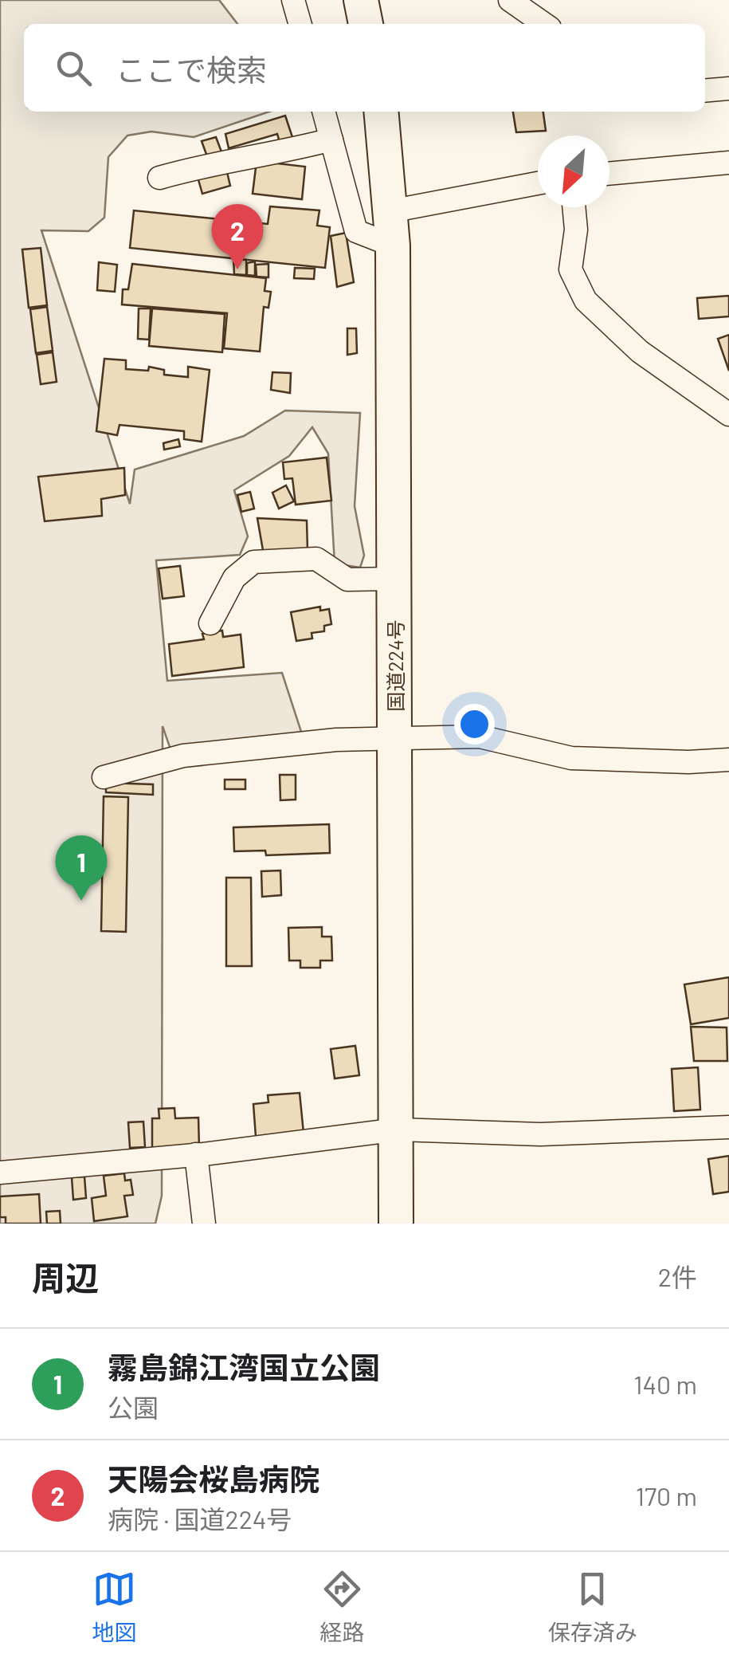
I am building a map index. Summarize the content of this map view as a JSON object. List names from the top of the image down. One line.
{"streets":{"highway":["国道224号"]},"north":"bottom left","page":{"search":"ここで検索","pins":["2","1"],"heading":["周辺","2件"],"list":[{"mark":"1","name":"霧島錦江湾国立公園","note":"公園","value":"140 m"},{"mark":"2","name":"天陽会桜島病院","note":"病院 · 国道224号","value":"170 m"}],"nav":["地図","経路","保存済み"]}}
